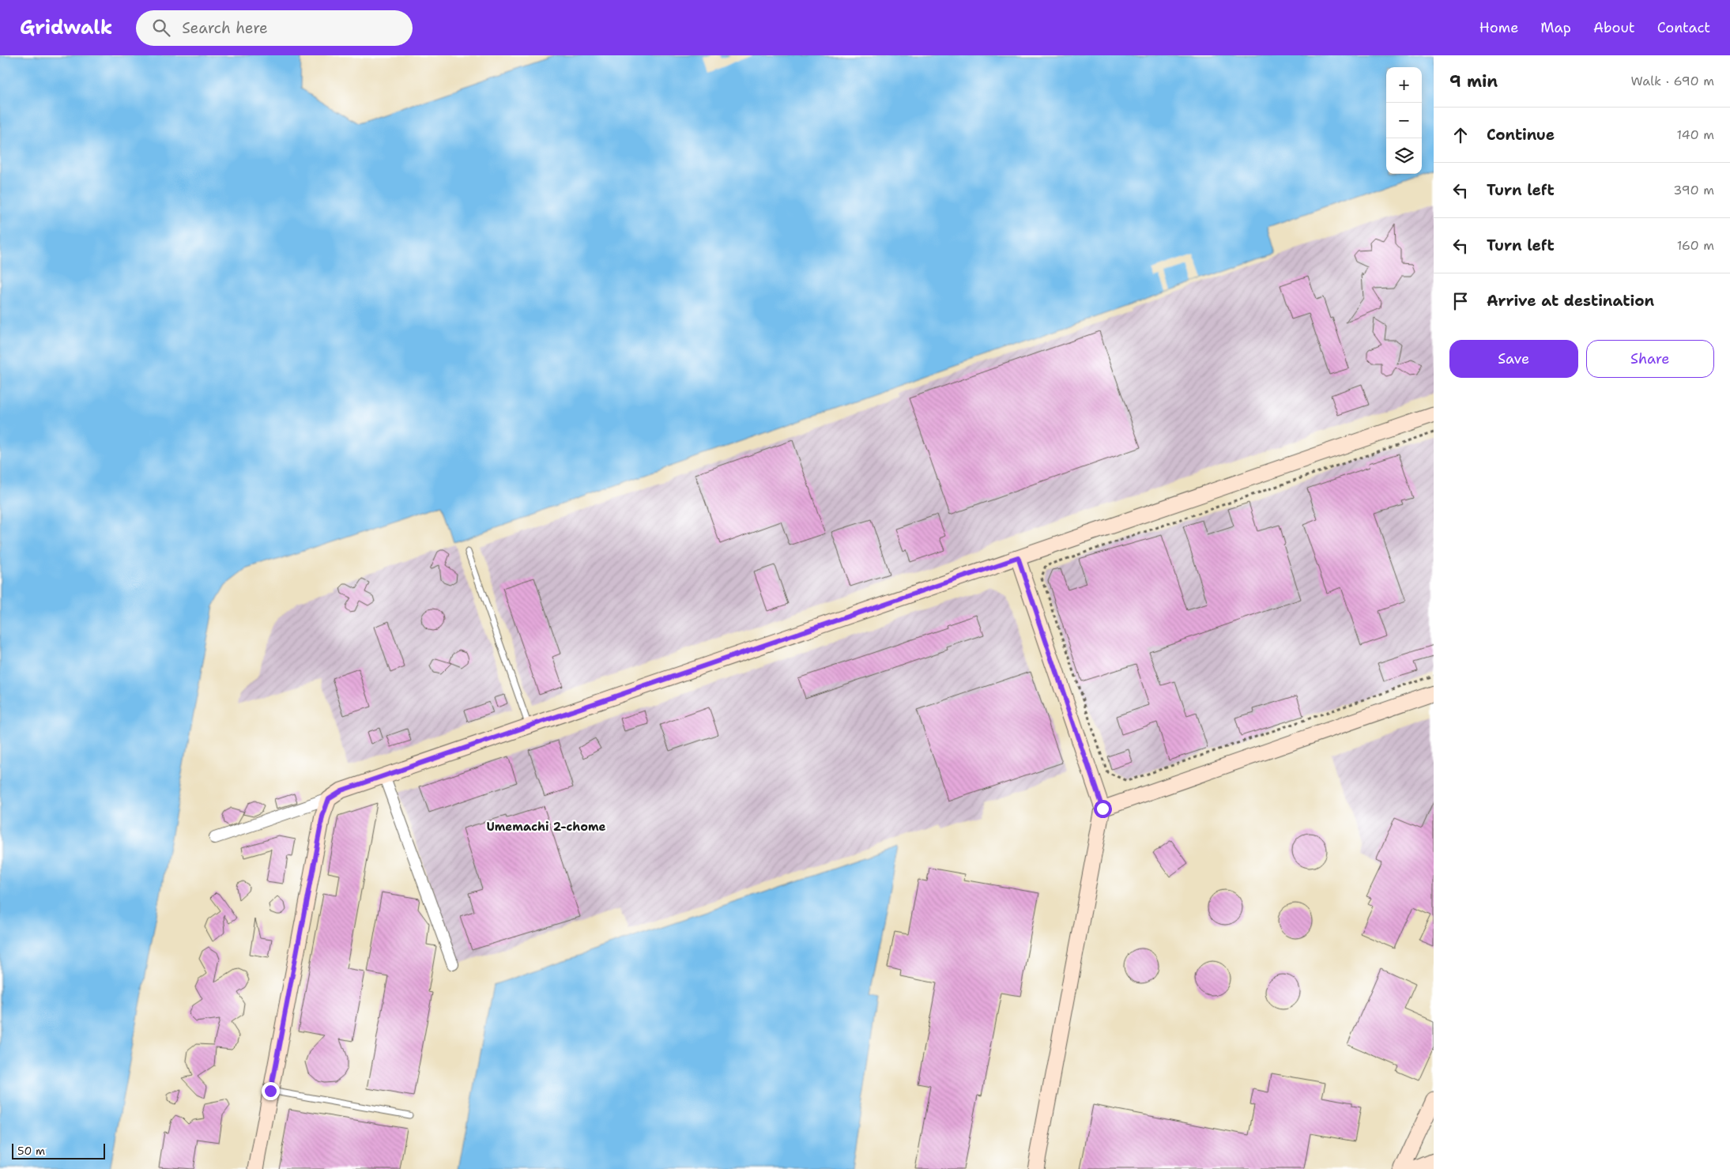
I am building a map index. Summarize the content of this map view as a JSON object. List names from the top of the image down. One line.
{"districts":["Umemachi 2-chome"],"scale_bar":"50 m","page":{"header":"Gridwalk","search":"Search here","nav":["Home","Map","About","Contact"],"heading":["9 min","Walk · 690 m"],"map_buttons":["+","−"],"list":[["Continue","140 m"],["Turn left","390 m"],["Turn left","160 m"],"Arrive at destination"],"buttons":["Save","Share"],"scale":"50 m"}}
